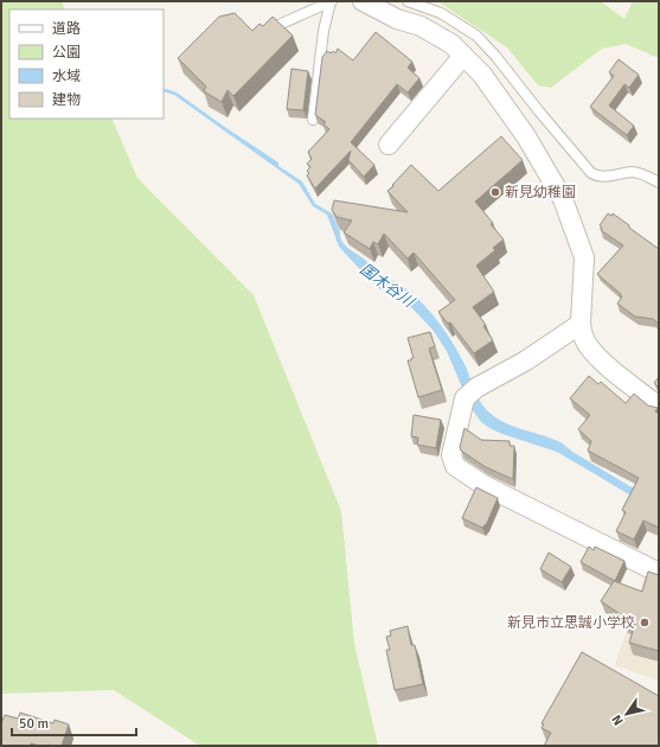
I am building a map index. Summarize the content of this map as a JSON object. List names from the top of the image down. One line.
{"water":["国木谷川"],"places":["新見幼稚園","新見市立思誠小学校"],"legend":["道路","公園","水域","建物"],"scale_bar":"50 m","north":"bottom left"}
